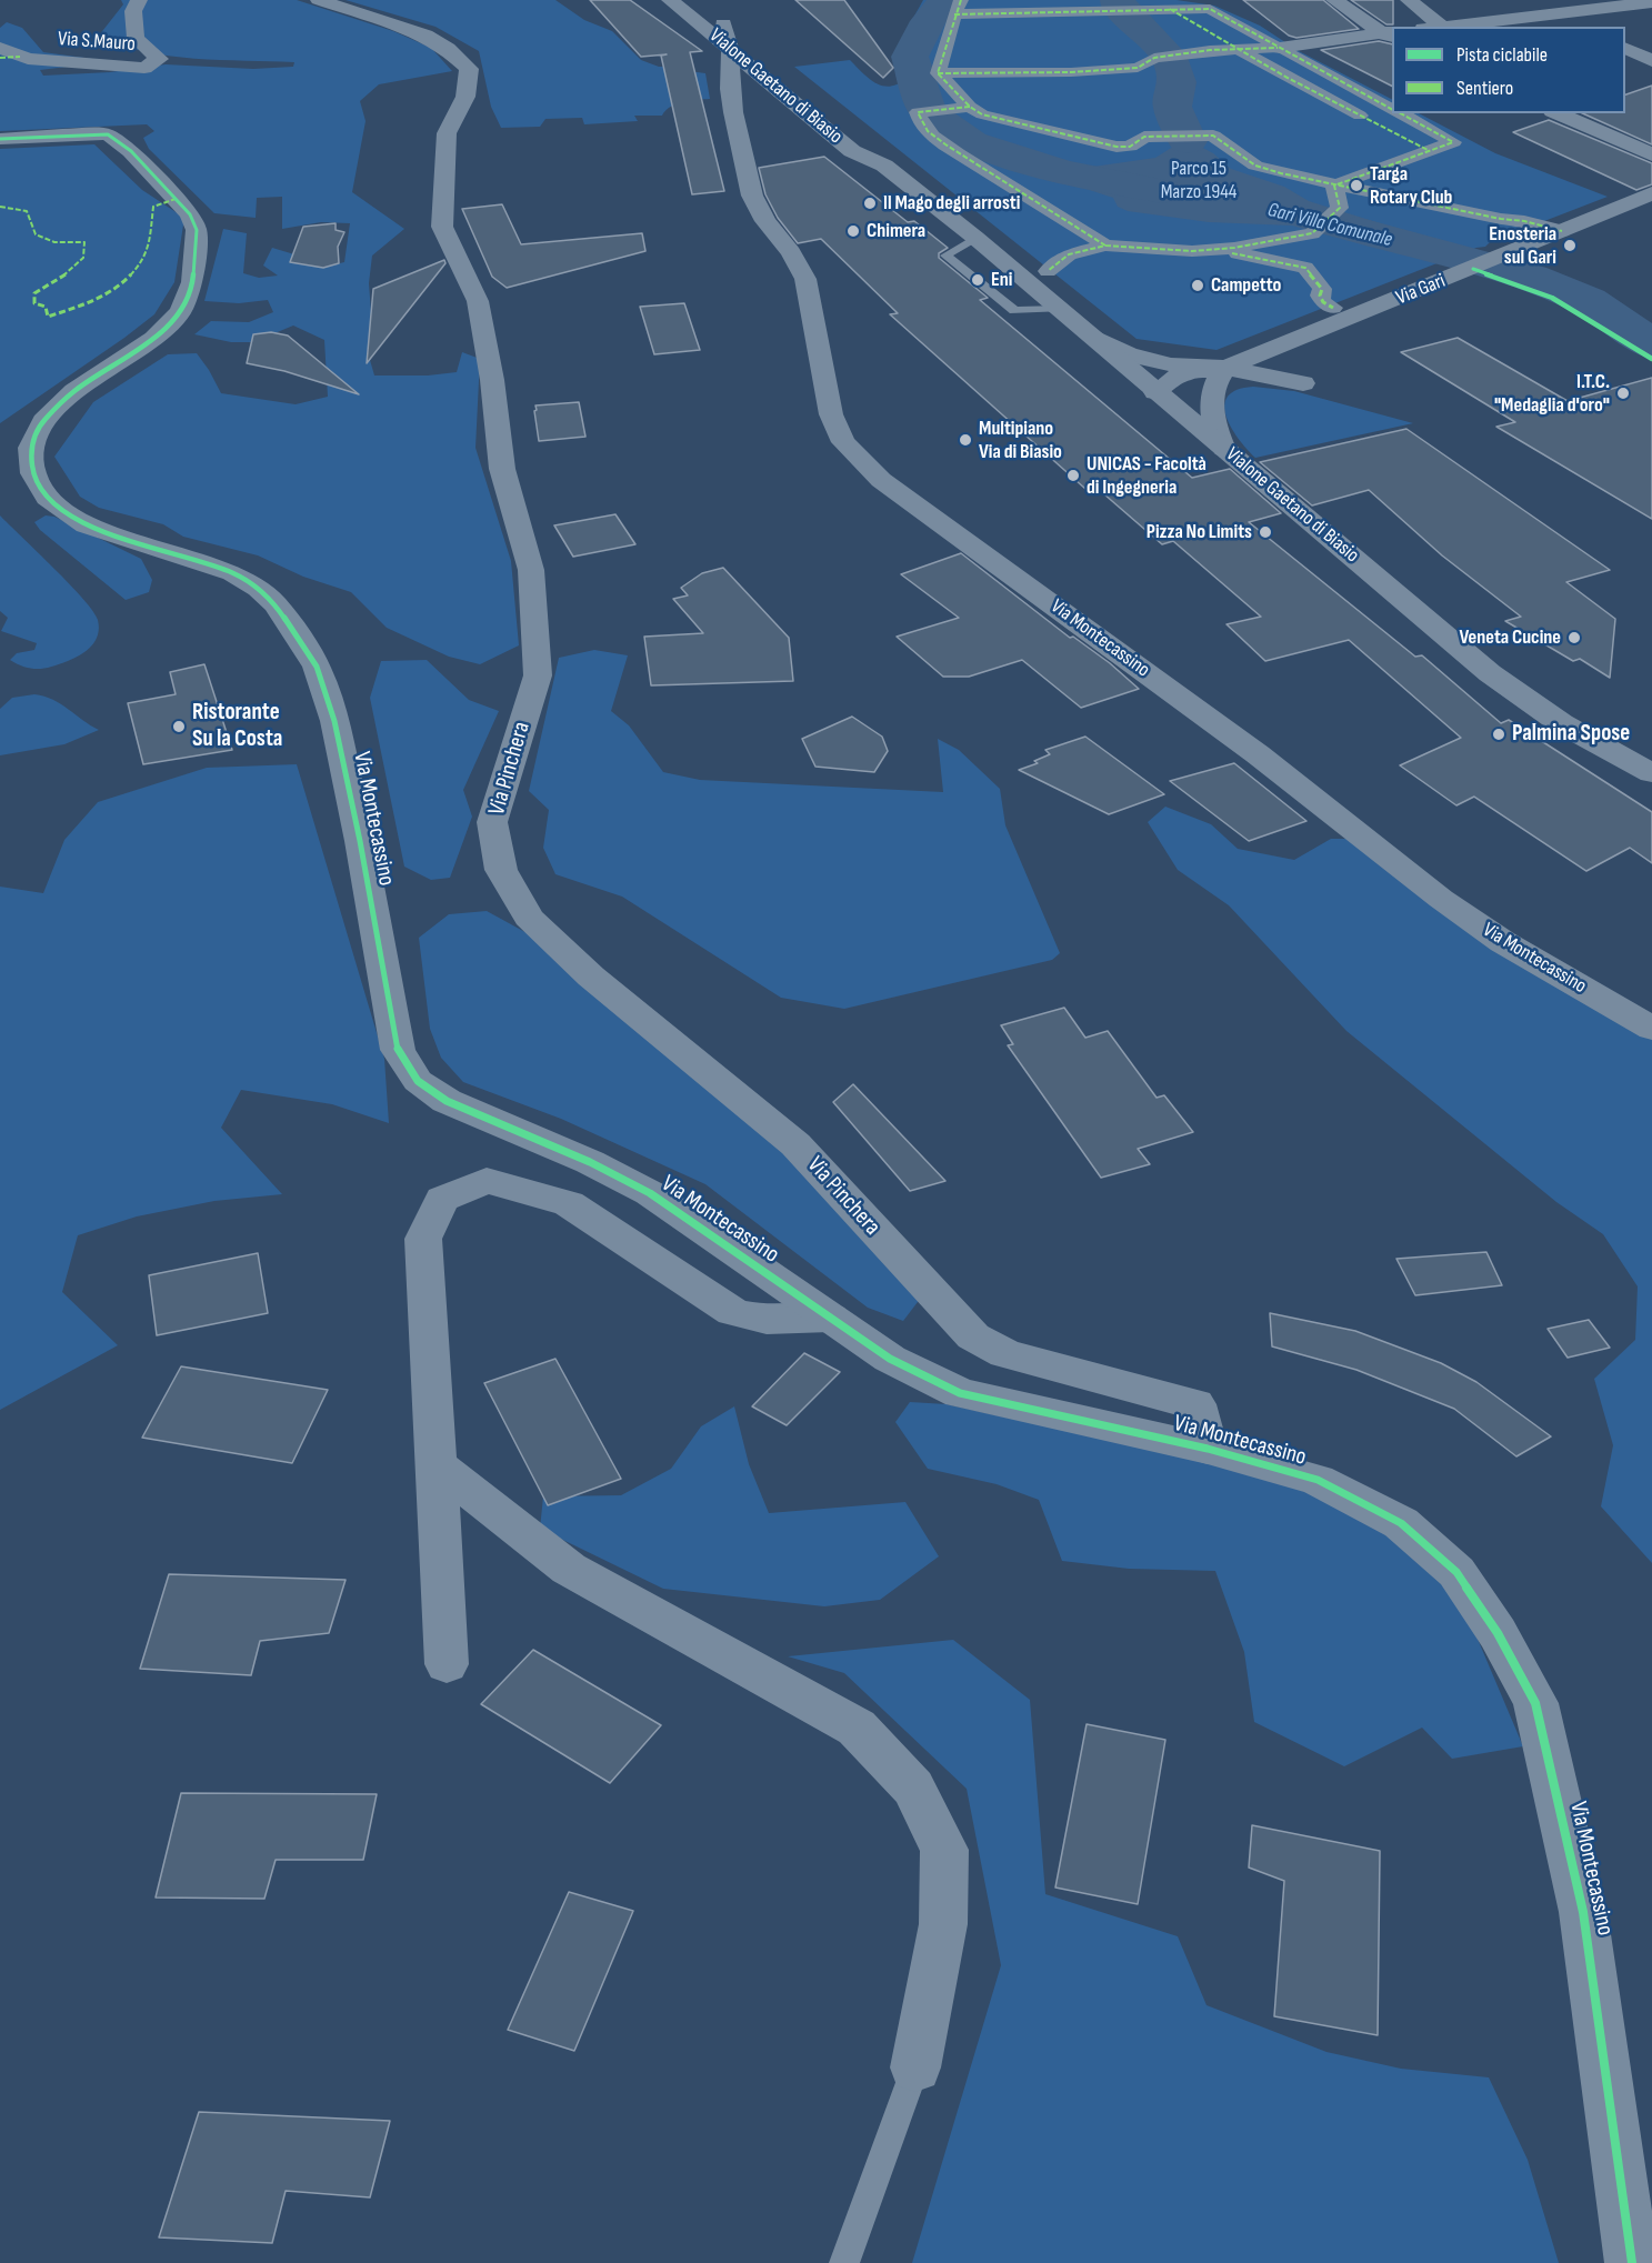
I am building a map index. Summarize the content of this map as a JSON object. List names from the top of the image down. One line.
{"streets":{"street":["Via S.Mauro","Vialone Gaetano di Biasio","Via Gari","Via Montecassino","Via Pinchera"]},"crossings":[["Vialone Gaetano di Biasio","Via Gari"],["Vialone Gaetano di Biasio","Via Montecassino"],["Via Montecassino","Via Pinchera"]],"water":["Gari Villa Comunale"],"parks":["Parco 15 Marzo 1944"],"places":["Targa Rotary Club","Il Mago degli arrosti","Chimera","Enosteria sul Gari","Eni","Campetto","I.T.C. \"Medaglia d'oro\"","Multipiano Via di Biasio","UNICAS - Facoltà di Ingegneria","Pizza No Limits","Veneta Cucine","Ristorante Su la Costa","Palmina Spose"],"legend":["Pista ciclabile","Sentiero"]}
